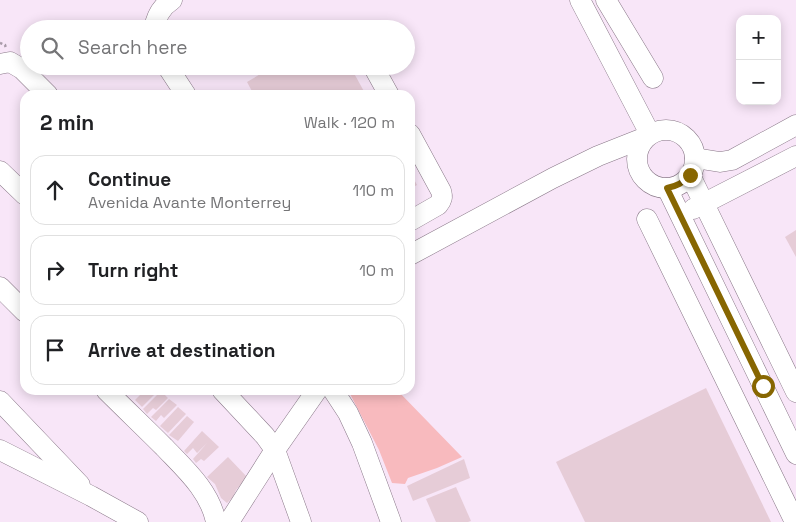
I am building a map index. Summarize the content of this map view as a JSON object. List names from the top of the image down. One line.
{"page":{"map_buttons":["+","−"],"search":"Search here","heading":["2 min","Walk · 120 m"],"list":[["Continue","Avenida Avante Monterrey","110 m"],["Turn right","10 m"],"Arrive at destination"]}}
